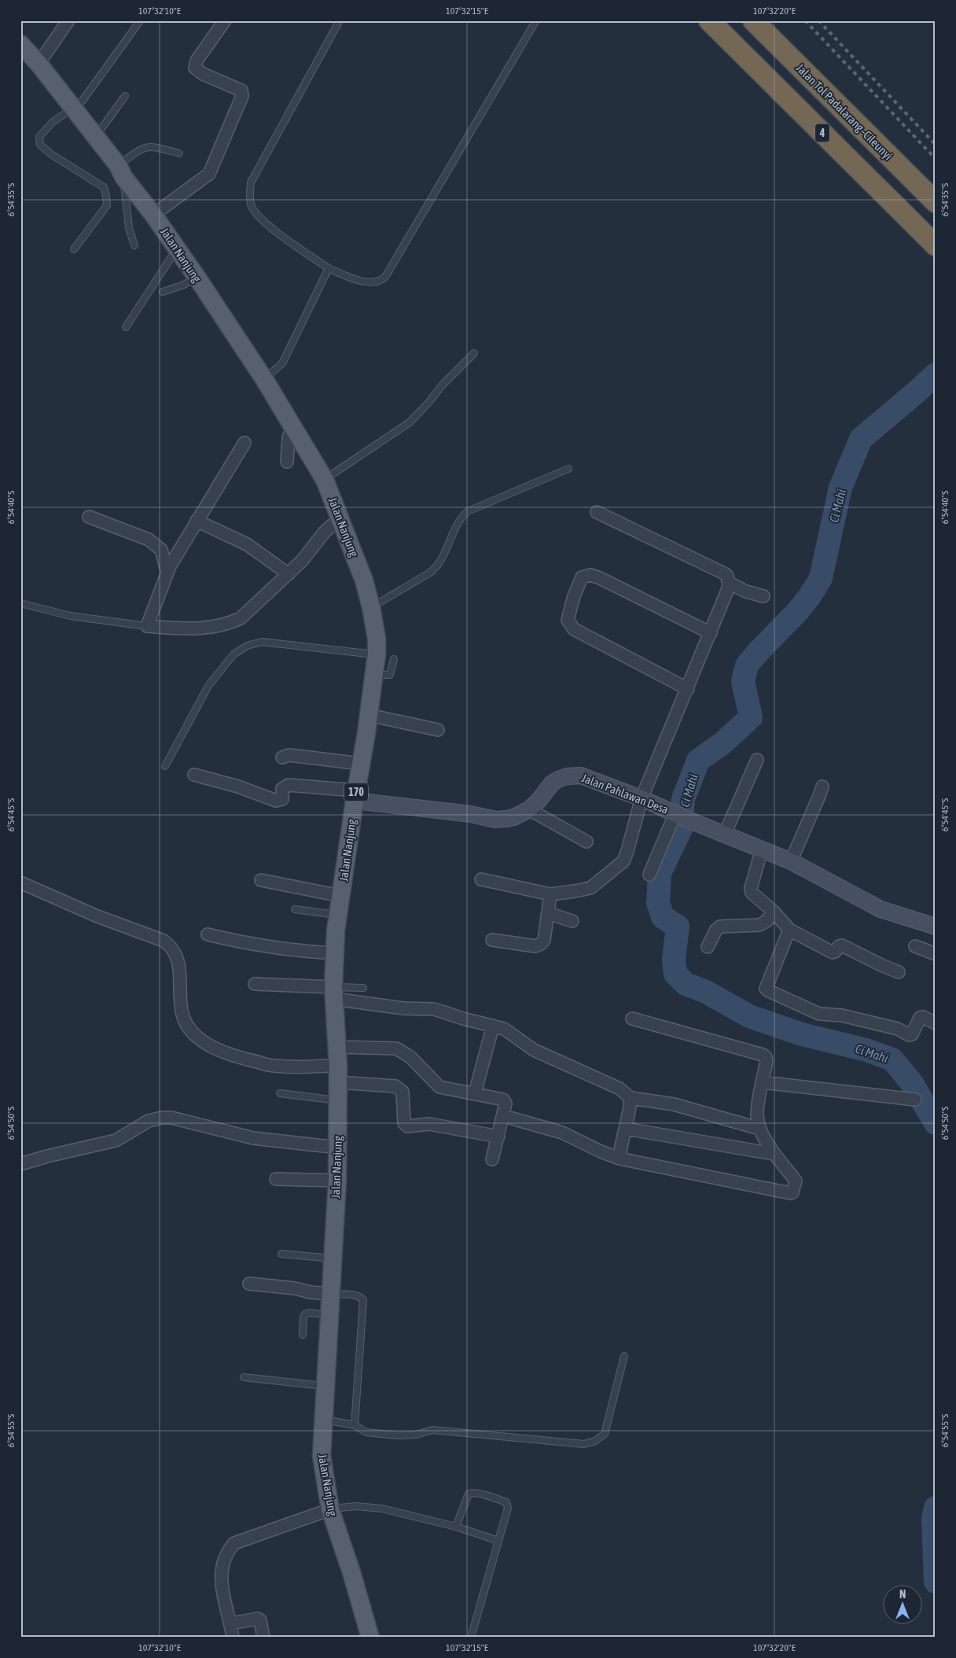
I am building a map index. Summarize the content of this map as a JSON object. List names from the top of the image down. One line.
{"streets":{"highway":["Jalan Tol Padalarang–Cileunyi","4"],"main road":["Jalan Nanjung","170","Jalan Pahlawan Desa"]},"crossings":[["Jalan Nanjung","Jalan Pahlawan Desa"]],"water":["Ci Mahi"],"north":"top","coordinates":["107°32'10\"E","107°32'15\"E","107°32'20\"E","6°54'35\"S","6°54'40\"S","6°54'45\"S","6°54'50\"S","6°54'55\"S"]}
